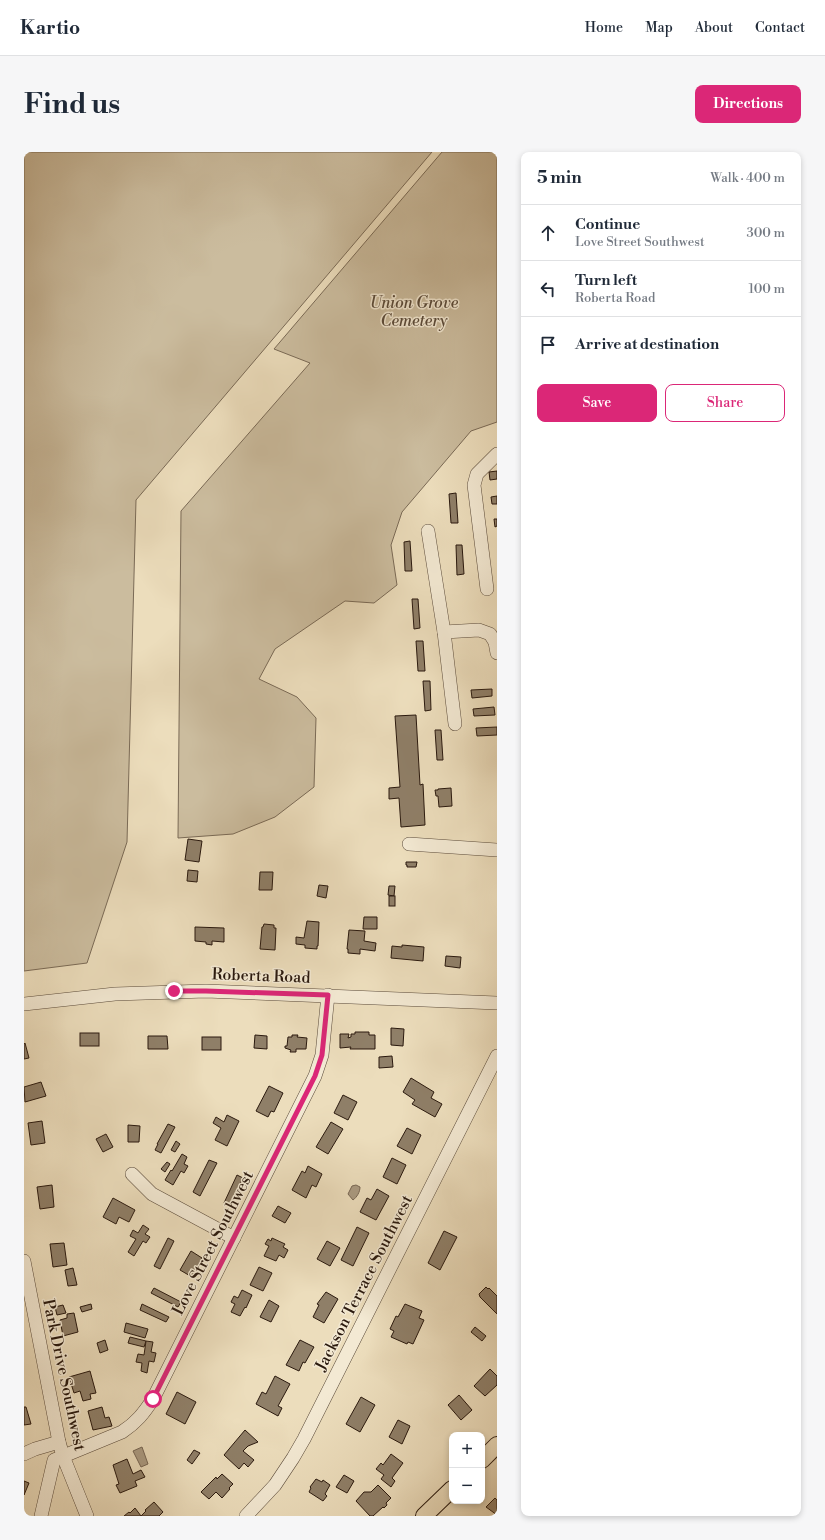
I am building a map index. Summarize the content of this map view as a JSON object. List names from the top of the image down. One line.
{"streets":{"street":["Roberta Road","Love Street Southwest","Jackson Terrace Southwest","Park Drive Southwest"]},"crossings":[["Roberta Road","Love Street Southwest"],["Love Street Southwest","Park Drive Southwest"]],"parks":["Union Grove Cemetery"],"page":{"header":"Kartio","nav":["Home","Map","About","Contact"],"buttons":["Directions",["Save","Share"]],"title":"Find us","heading":["5 min","Walk · 400 m"],"list":[["Continue","Love Street Southwest","300 m"],["Turn left","Roberta Road","100 m"],"Arrive at destination"],"map_buttons":["+","−"]}}
